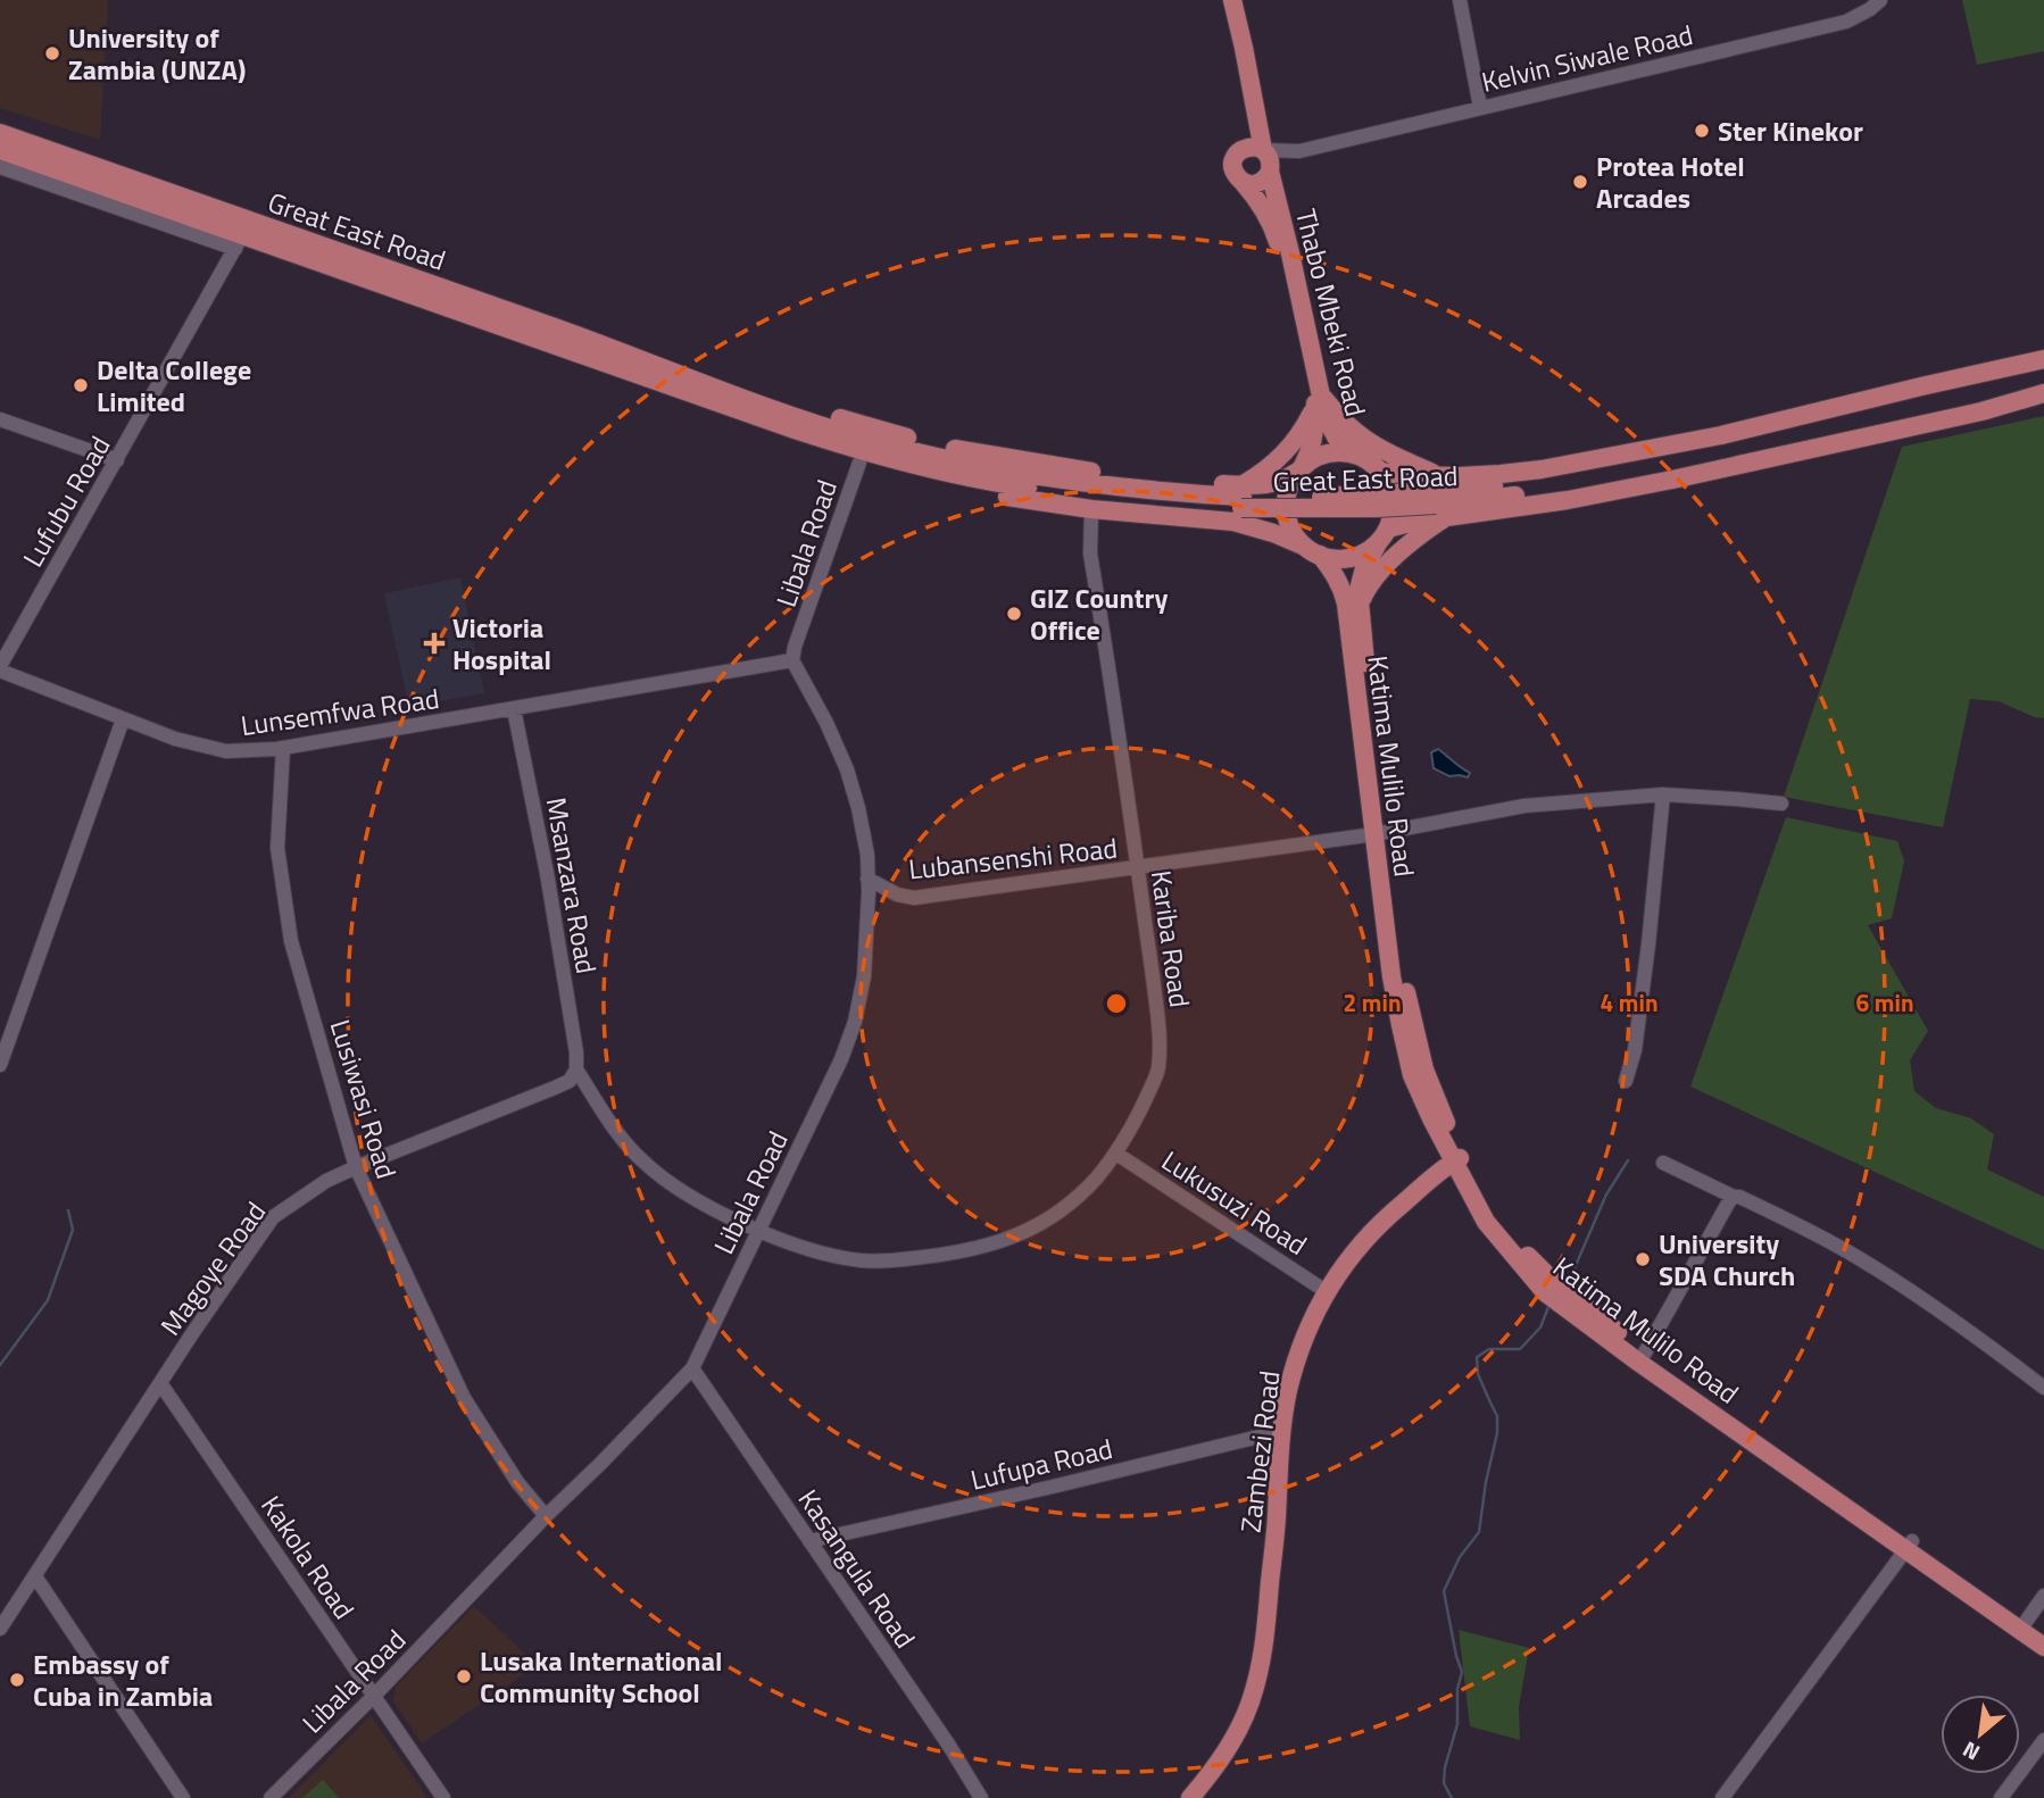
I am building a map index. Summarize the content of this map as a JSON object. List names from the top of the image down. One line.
{"streets":{"main road":["Great East Road","Thabo Mbeki Road","Katima Mulilo Road","Zambezi Road"],"street":["Kelvin Siwale Road","Lufubu Road","Libala Road","Lunsemfwa Road","Lubansenshi Road","Msanzara Road","Kariba Road","Lusiwasi Road","Lukusuzi Road","Magoye Road","Lufupa Road","Kakola Road","Kasangula Road"]},"crossings":[["Kelvin Siwale Road","Thabo Mbeki Road"],["Great East Road","Thabo Mbeki Road"],["Great East Road","Lufubu Road"],["Great East Road","Libala Road"],["Great East Road","Katima Mulilo Road"],["Great East Road","Kariba Road"],["Thabo Mbeki Road","Katima Mulilo Road"],["Lufubu Road","Lunsemfwa Road"],["Libala Road","Lunsemfwa Road"],["Libala Road","Lubansenshi Road"],["Libala Road","Kariba Road"],["Libala Road","Lusiwasi Road"],["Libala Road","Kakola Road"],["Libala Road","Kasangula Road"],["Lunsemfwa Road","Msanzara Road"],["Lunsemfwa Road","Lusiwasi Road"],["Katima Mulilo Road","Lubansenshi Road"],["Katima Mulilo Road","Zambezi Road"],["Lubansenshi Road","Kariba Road"],["Msanzara Road","Kariba Road"],["Msanzara Road","Magoye Road"],["Kariba Road","Lukusuzi Road"],["Kariba Road","Magoye Road"],["Lusiwasi Road","Magoye Road"],["Lukusuzi Road","Zambezi Road"],["Magoye Road","Kakola Road"],["Zambezi Road","Lufupa Road"],["Lufupa Road","Kasangula Road"]],"places":{"other":["University of Zambia (UNZA)","Ster Kinekor","Protea Hotel Arcades","Delta College Limited","GIZ Country Office","University SDA Church","Lusaka International Community School","Embassy of Cuba in Zambia"],"health":["Victoria Hospital"]},"north":"bottom left","rings":["2 min","4 min","6 min"]}
